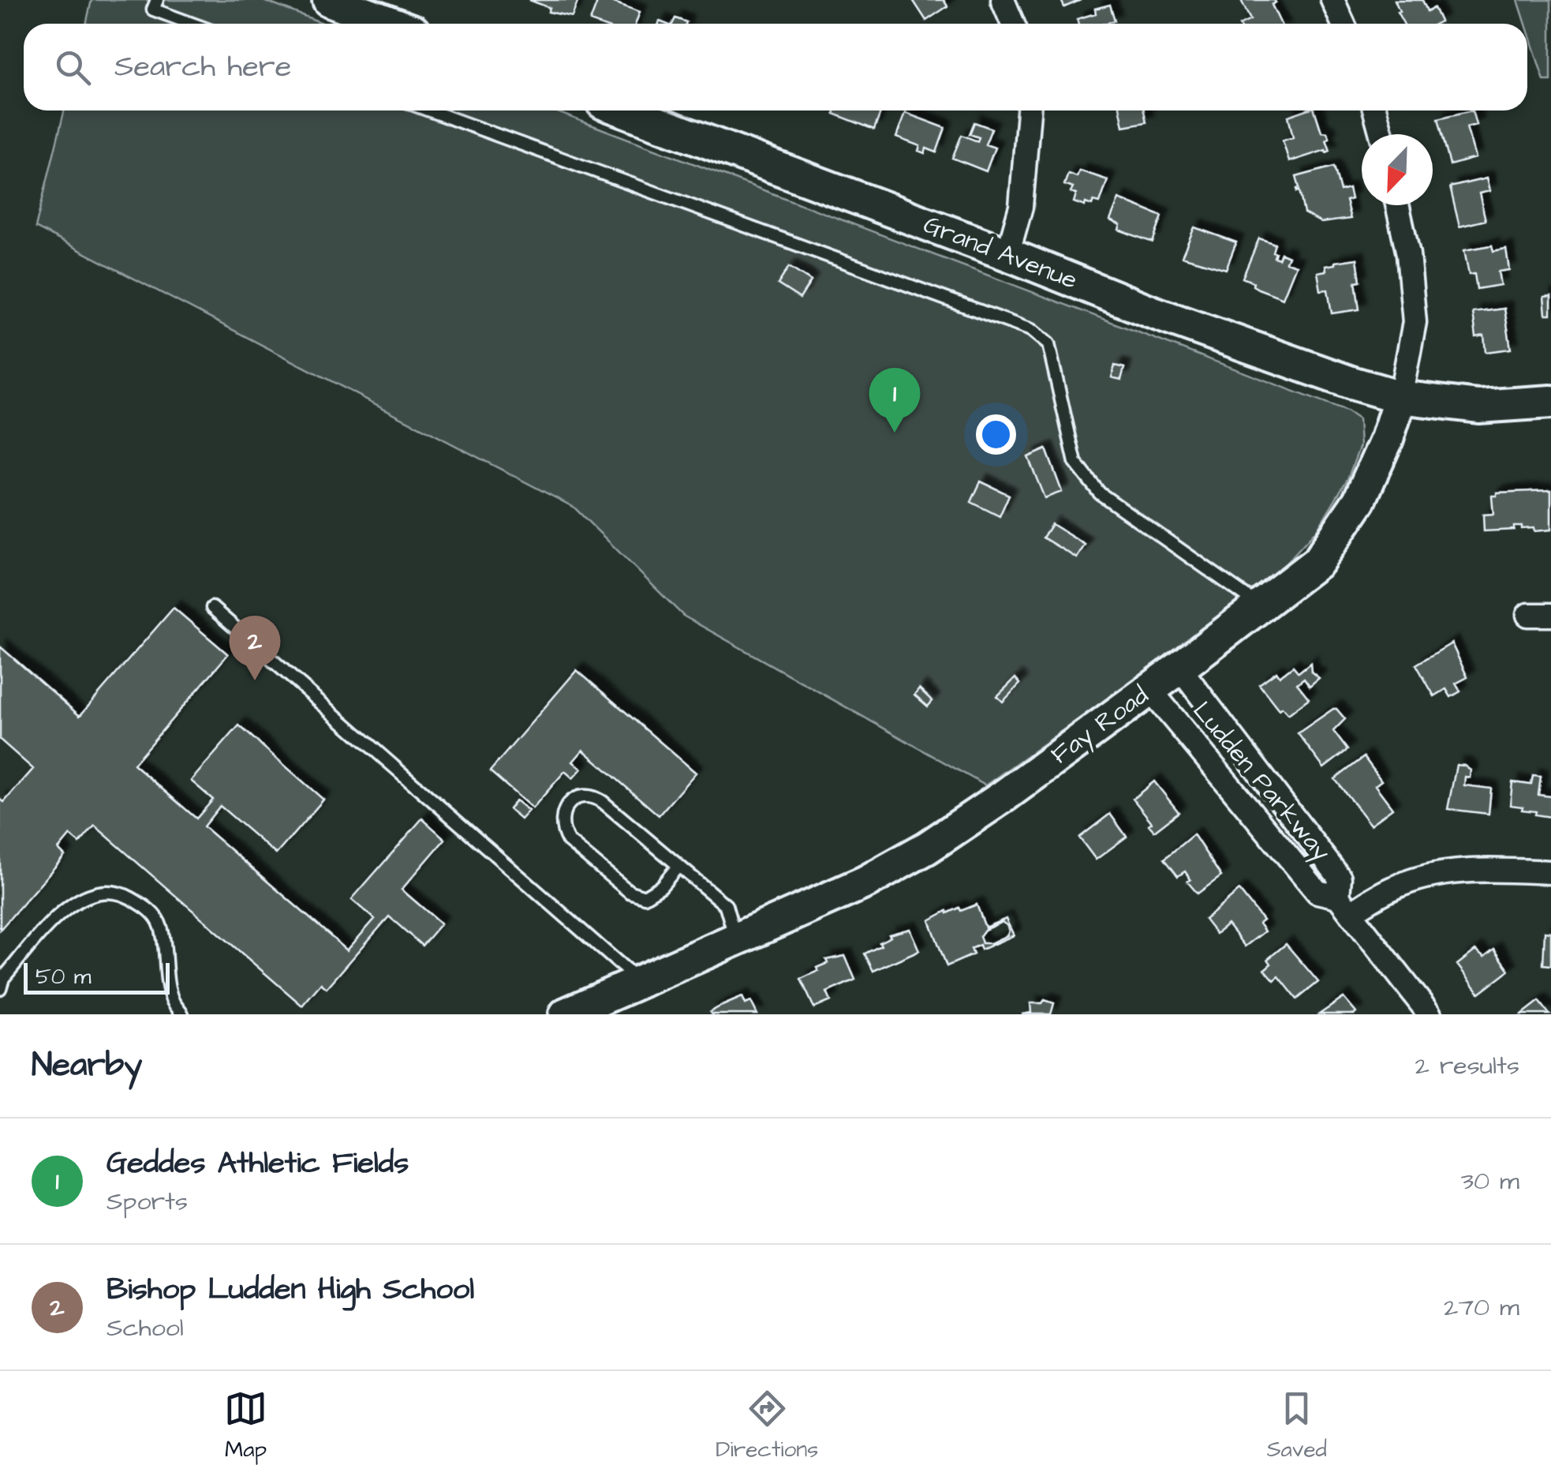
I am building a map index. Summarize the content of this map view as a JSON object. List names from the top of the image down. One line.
{"streets":{"street":["Grand Avenue","Fay Road","Ludden Parkway"]},"crossings":[["Grand Avenue","Fay Road"],["Fay Road","Ludden Parkway"]],"scale_bar":"50 m","north":"bottom left","page":{"search":"Search here","pins":["1","2"],"scale":"50 m","heading":["Nearby","2 results"],"list":[{"mark":"1","name":"Geddes Athletic Fields","note":"Sports","value":"30 m"},{"mark":"2","name":"Bishop Ludden High School","note":"School","value":"270 m"}],"nav":["Map","Directions","Saved"]}}
